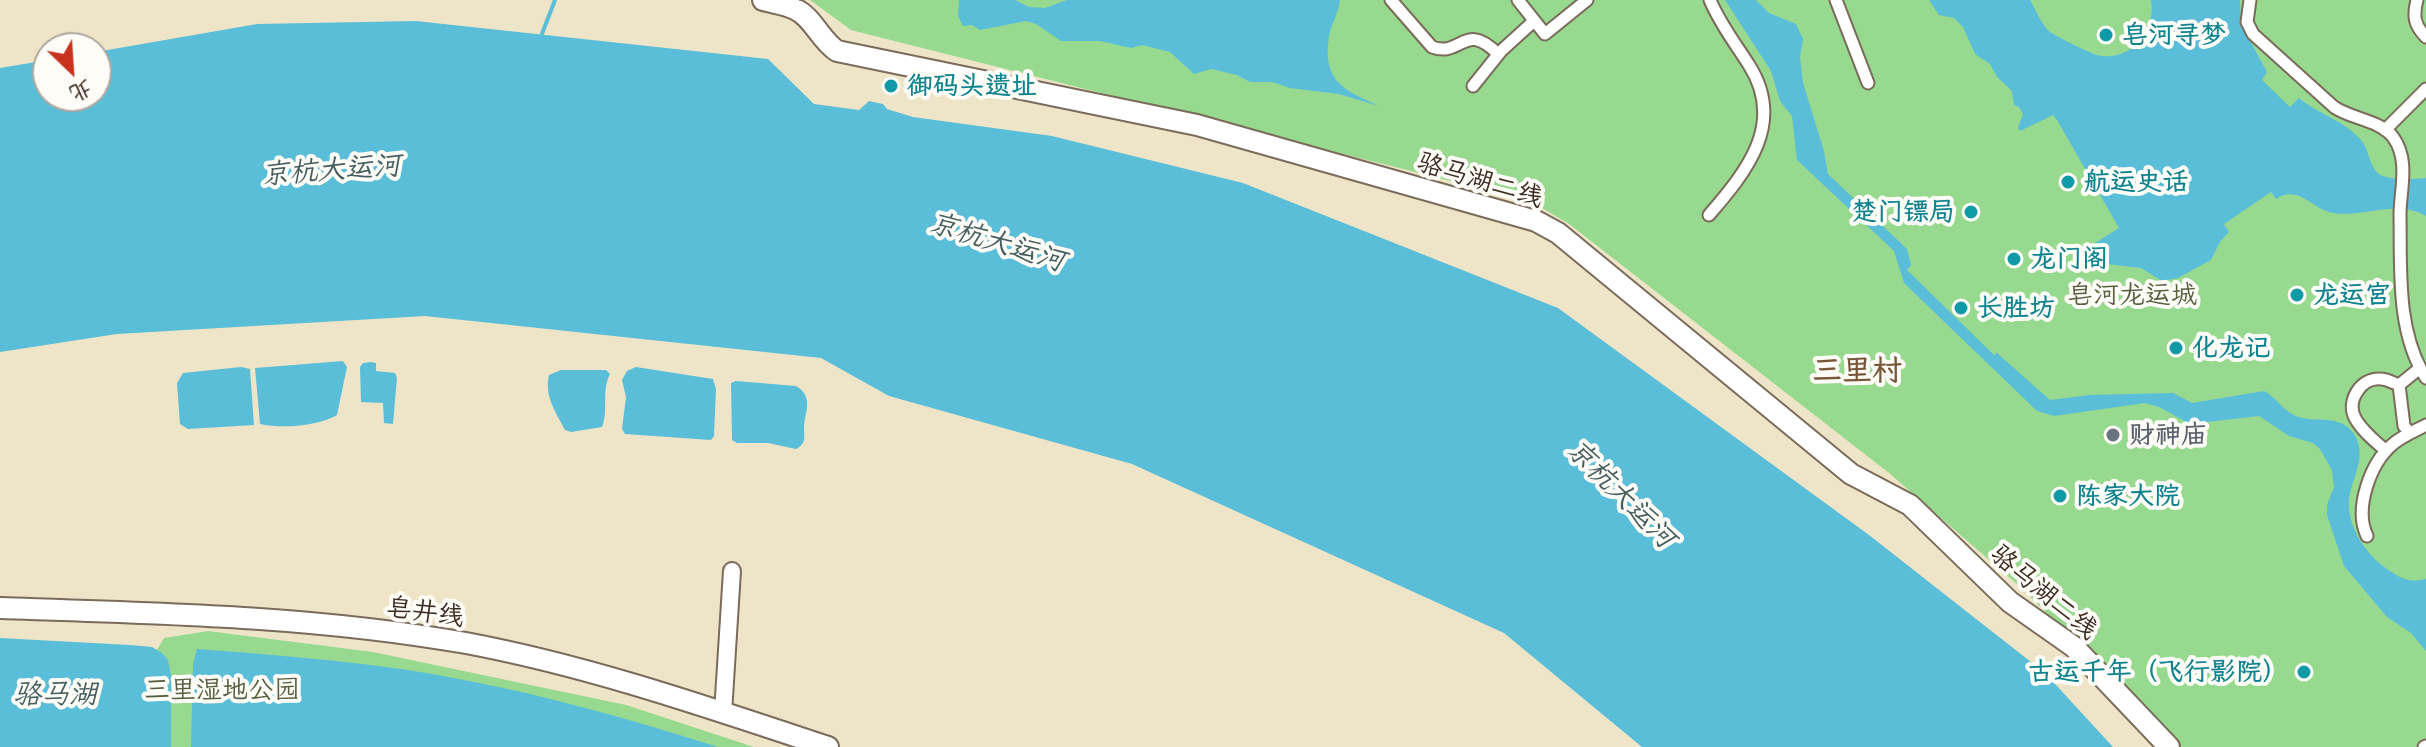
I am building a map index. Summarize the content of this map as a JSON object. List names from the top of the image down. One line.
{"streets":{"street":["骆马湖二线","皂井线"]},"districts":["三里村"],"water":["京杭大运河","骆马湖"],"parks":["皂河龙运城","三里湿地公园"],"places":["皂河寻梦","御码头遗址","航运史话","楚门镖局","龙门阁","龙运宫","长胜坊","化龙记","财神庙","陈家大院","古运千年（飞行影院）"],"north":"bottom right"}
